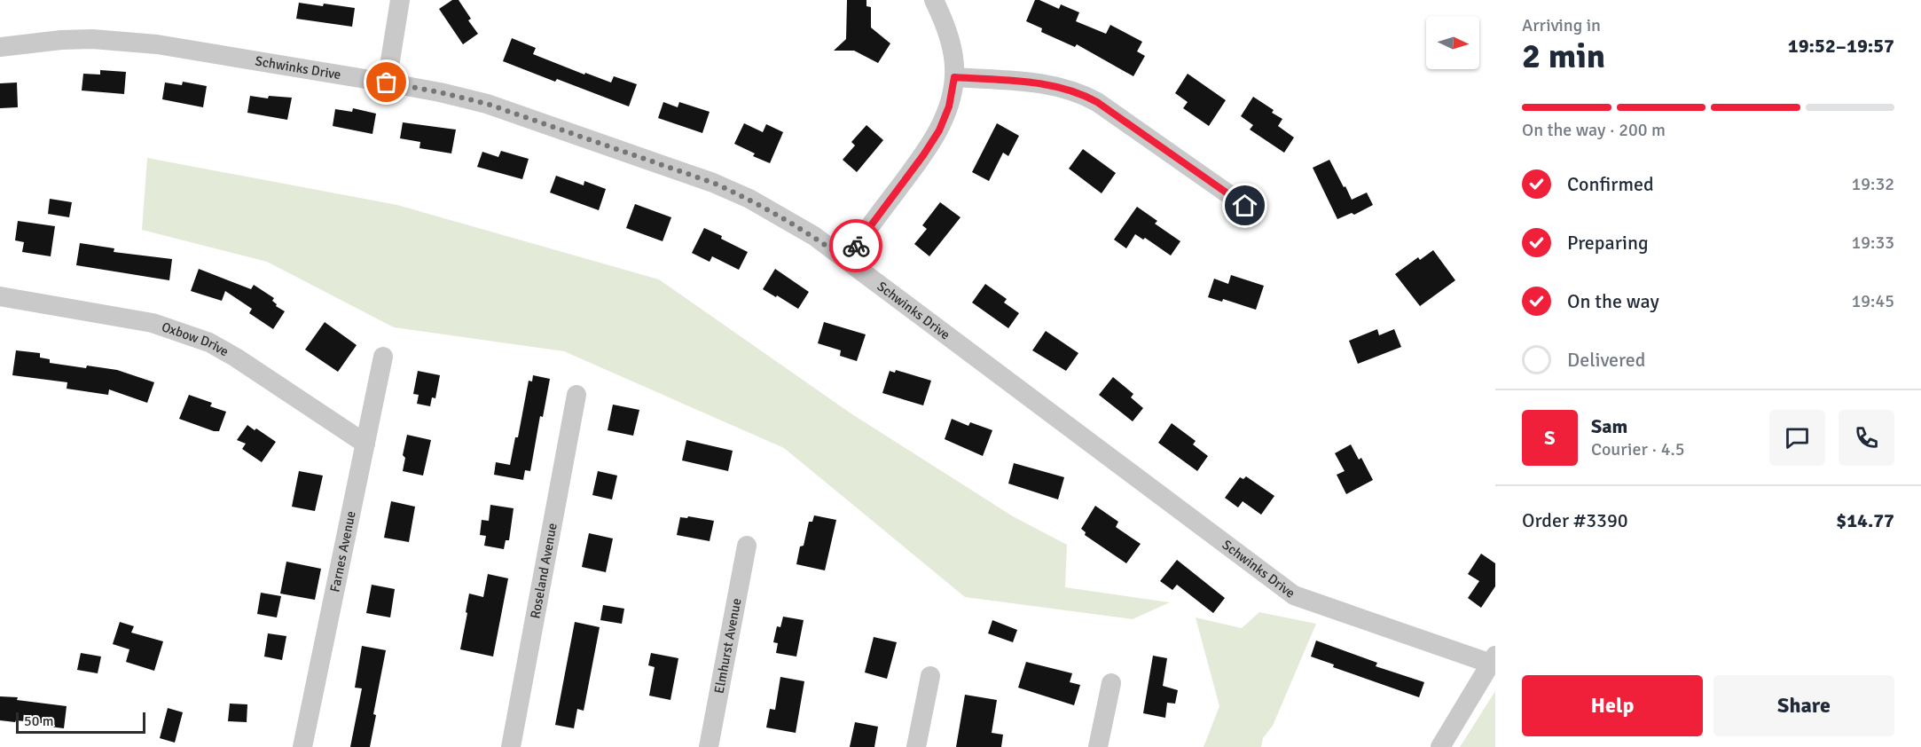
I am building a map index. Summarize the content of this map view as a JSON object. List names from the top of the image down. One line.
{"streets":{"street":["Schwinks Drive","Oxbow Drive","Farnes Avenue","Roseland Avenue","Elmhurst Avenue"]},"crossings":[["Oxbow Drive","Farnes Avenue"]],"scale_bar":"50 m","north":"right","page":{"heading":["2 min","Arriving in","19:52–19:57"],"panel":["Sam","Courier · 4.5","Order #3390","$14.77"],"bar":"On the way · 200 m","list":[["Confirmed","19:32"],["Preparing","19:33"],["On the way","19:45"],"Delivered"],"round":"S","buttons":["Help","Share"],"scale":"50 m"}}
